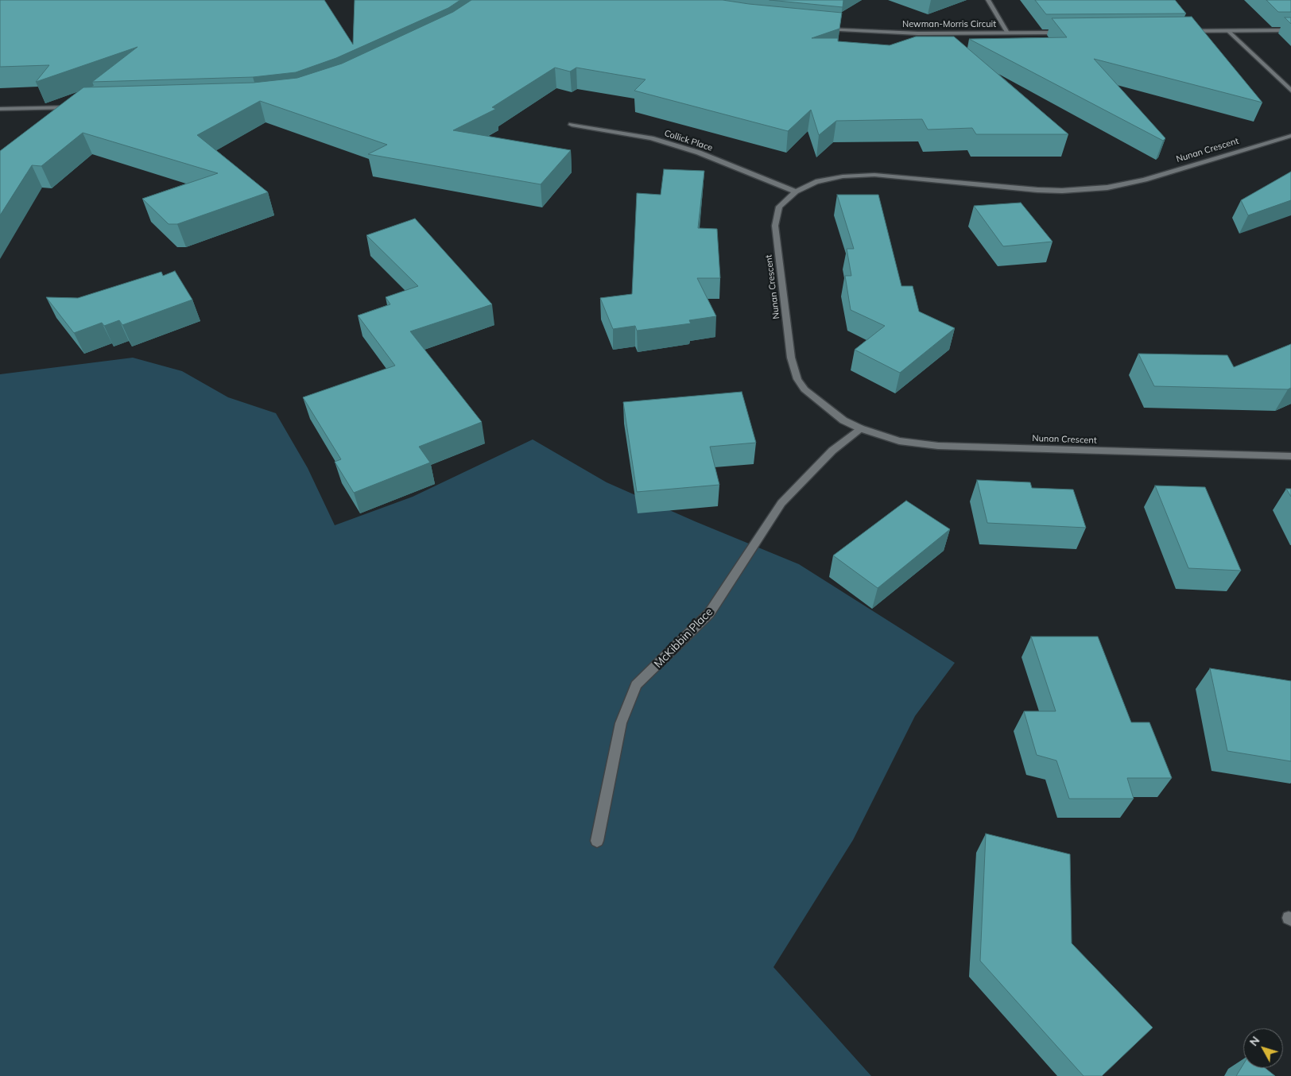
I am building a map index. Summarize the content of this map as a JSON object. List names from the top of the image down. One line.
{"streets":{"street":["Newman-Morris Circuit","Collick Place","Nunan Crescent","McKibbin Place"]},"crossings":[["Collick Place","Nunan Crescent"],["Nunan Crescent","McKibbin Place"]],"north":"top left"}
